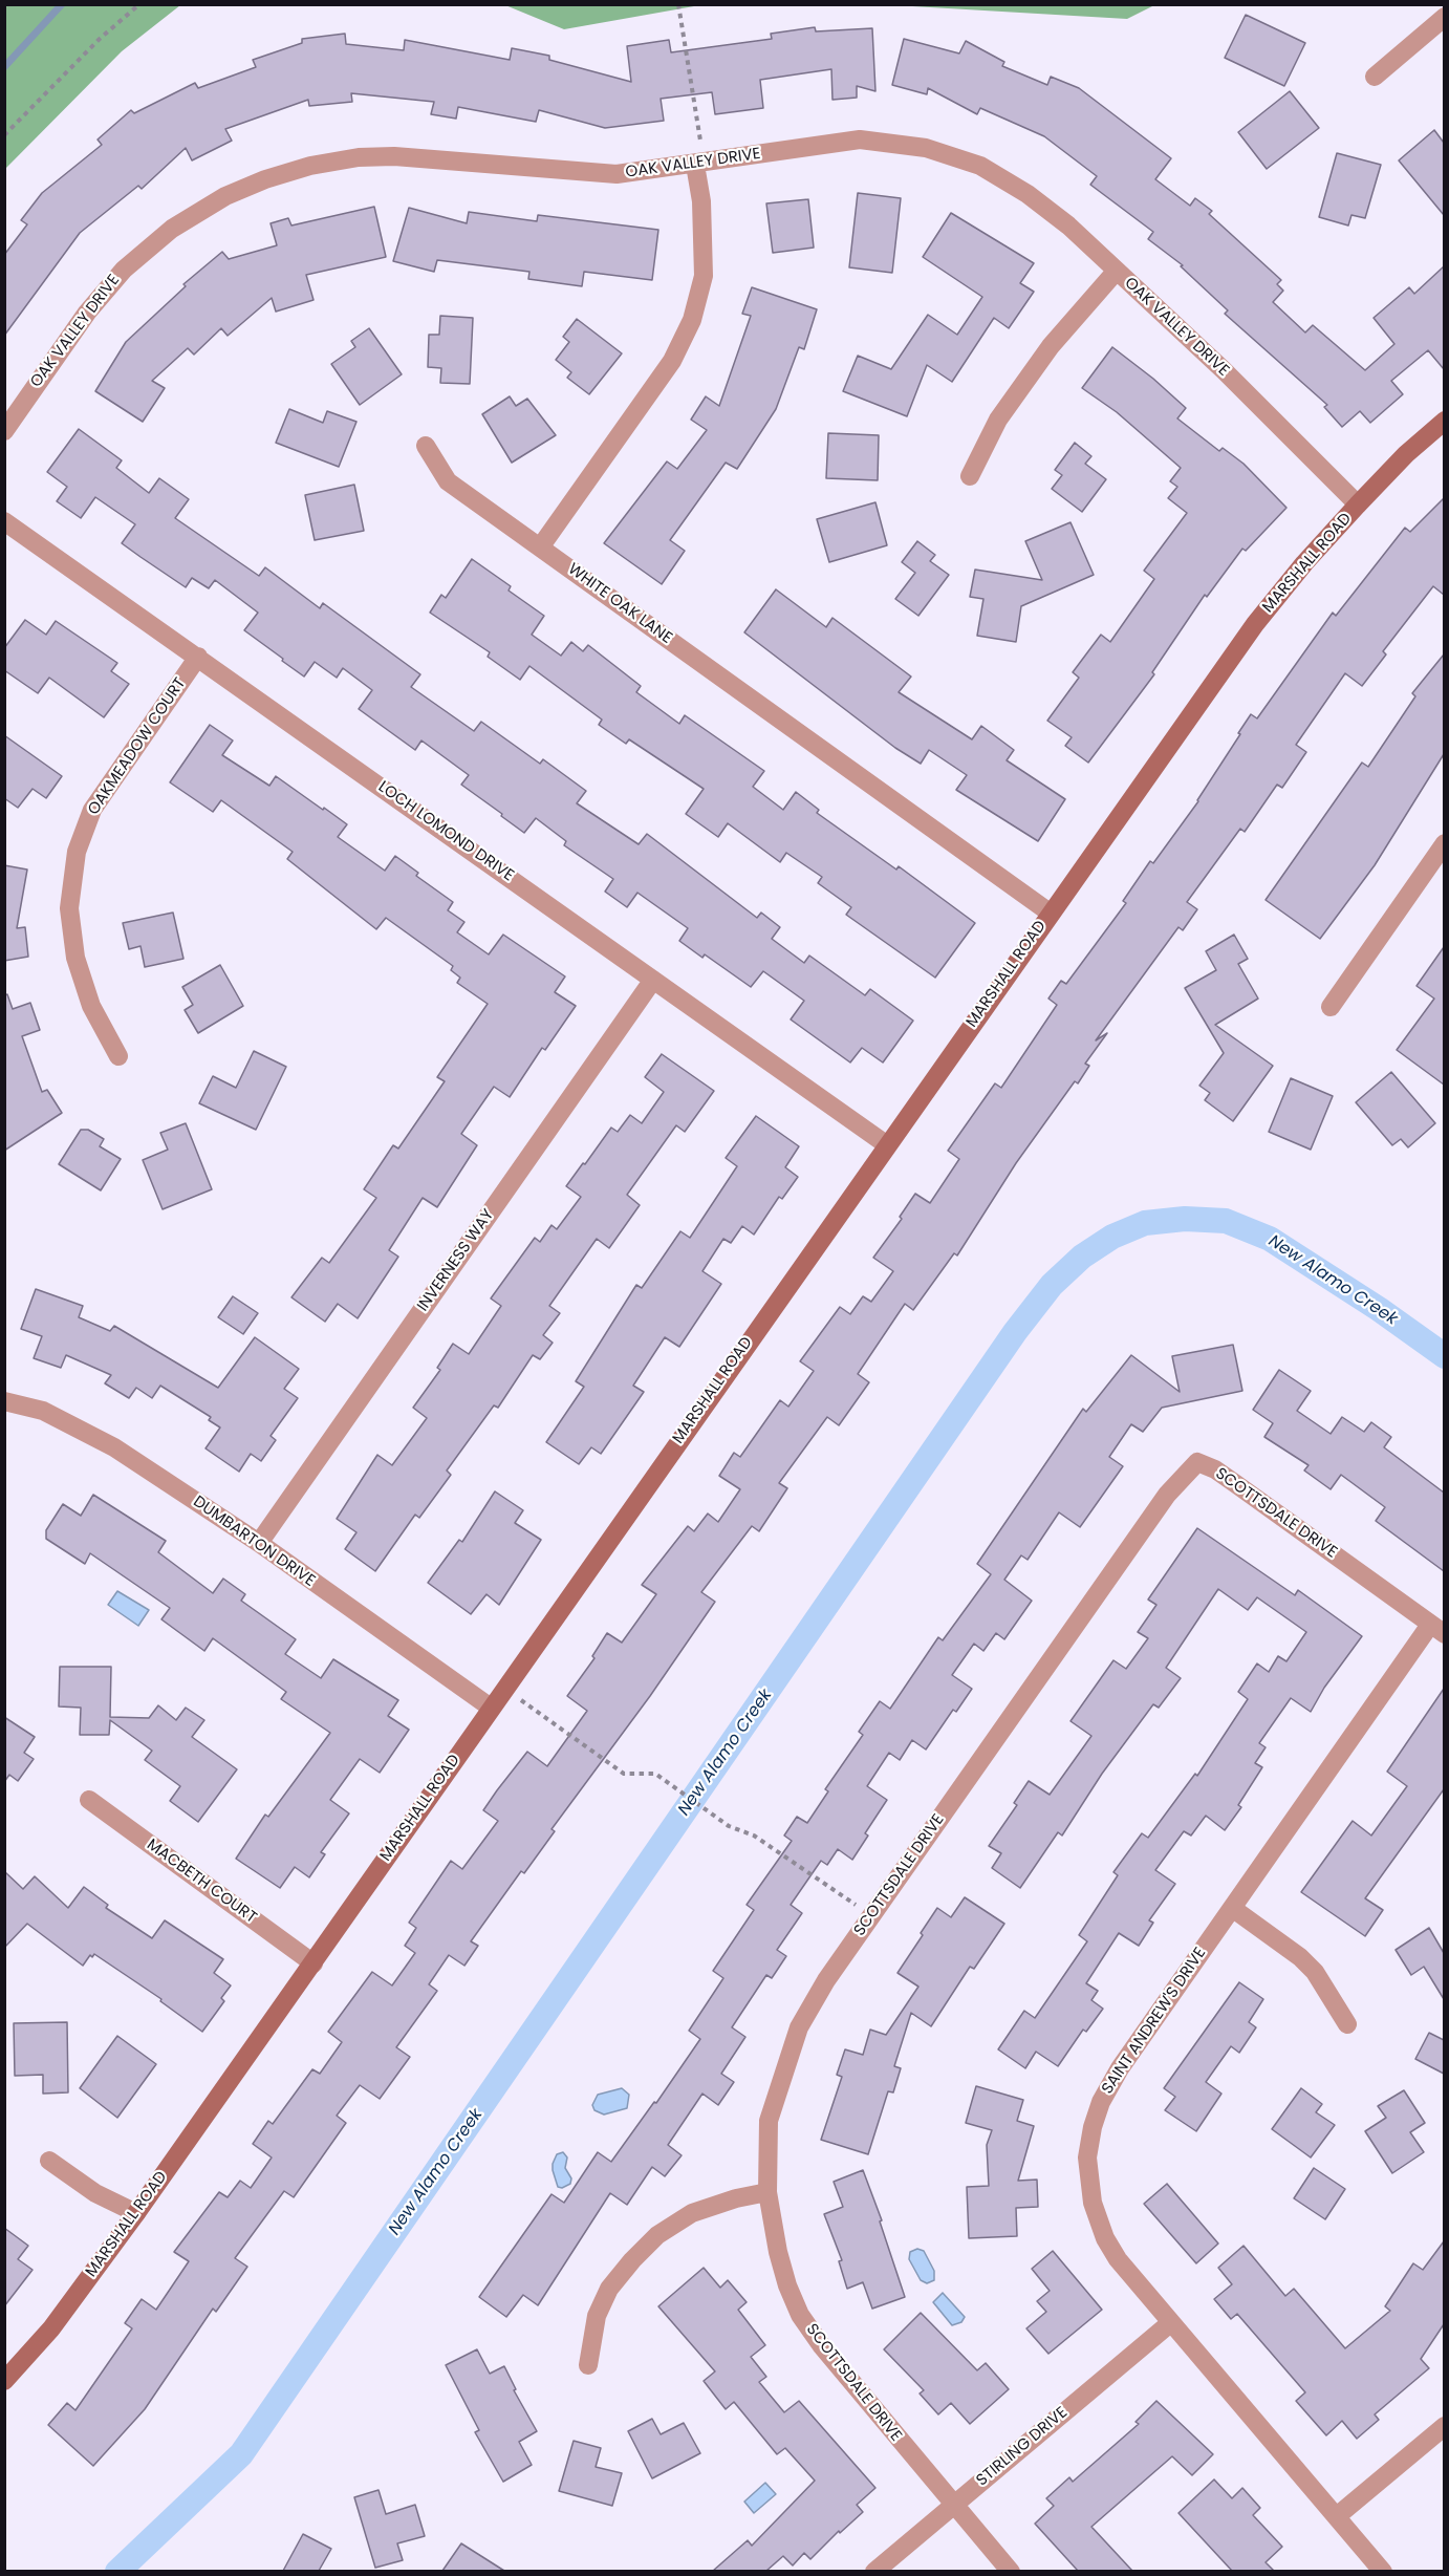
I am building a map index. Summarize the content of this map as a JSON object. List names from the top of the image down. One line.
{"streets":{"street":["OAK VALLEY DRIVE","MARSHALL ROAD","WHITE OAK LANE","OAKMEADOW COURT","LOCH LOMOND DRIVE","INVERNESS WAY","SCOTTSDALE DRIVE","DUMBARTON DRIVE","MACBETH COURT","SAINT ANDREW'S DRIVE","STIRLING DRIVE"]},"crossings":[["OAK VALLEY DRIVE","MARSHALL ROAD"],["MARSHALL ROAD","WHITE OAK LANE"],["MARSHALL ROAD","LOCH LOMOND DRIVE"],["MARSHALL ROAD","DUMBARTON DRIVE"],["MARSHALL ROAD","MACBETH COURT"],["OAKMEADOW COURT","LOCH LOMOND DRIVE"],["LOCH LOMOND DRIVE","INVERNESS WAY"],["INVERNESS WAY","DUMBARTON DRIVE"],["SCOTTSDALE DRIVE","SAINT ANDREW'S DRIVE"],["SCOTTSDALE DRIVE","STIRLING DRIVE"],["SAINT ANDREW'S DRIVE","STIRLING DRIVE"]],"water":["New Alamo Creek"]}
